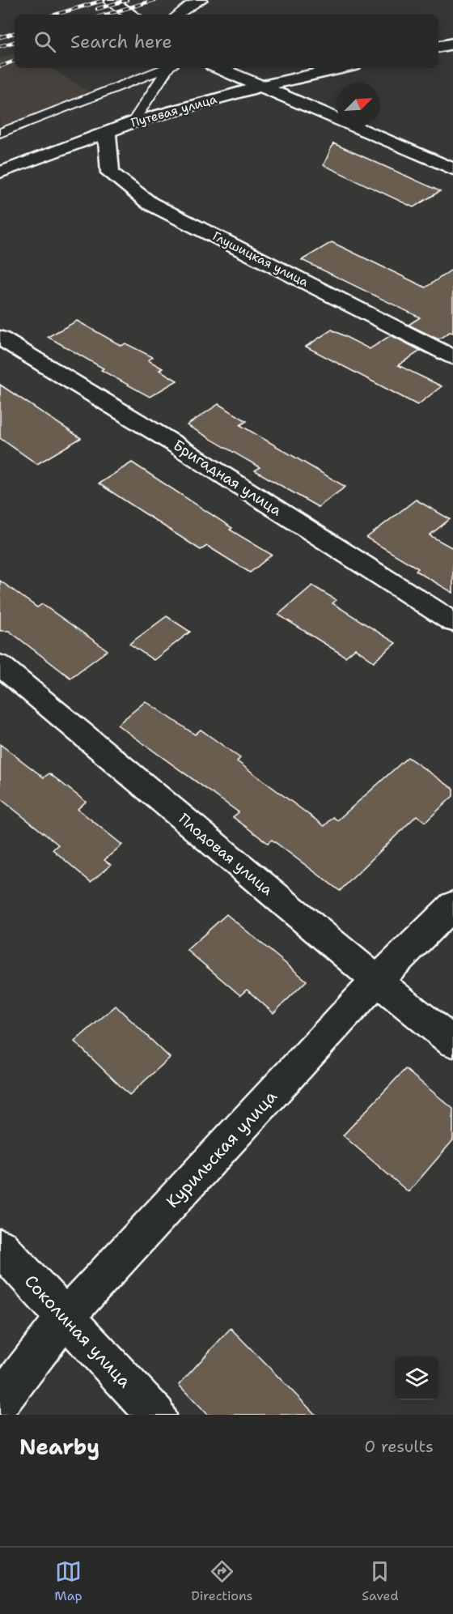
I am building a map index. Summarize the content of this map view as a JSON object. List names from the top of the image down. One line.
{"streets":{"street":["Путевая улица","Глушицкая улица","Бригадная улица","Плодовая улица","Курильская улица","Соколиная улица"]},"crossings":[["Путевая улица","Глушицкая улица"],["Плодовая улица","Курильская улица"],["Курильская улица","Соколиная улица"]],"north":"top right","page":{"search":"Search here","heading":["Nearby","0 results"],"nav":["Map","Directions","Saved"]}}
